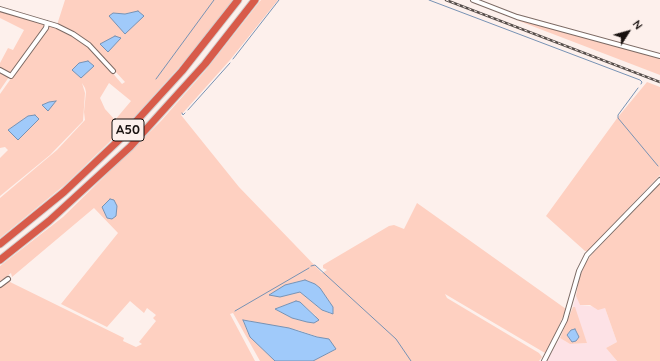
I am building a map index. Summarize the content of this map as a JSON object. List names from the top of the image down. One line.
{"streets":{"highway":["A50"]},"north":"top right"}
